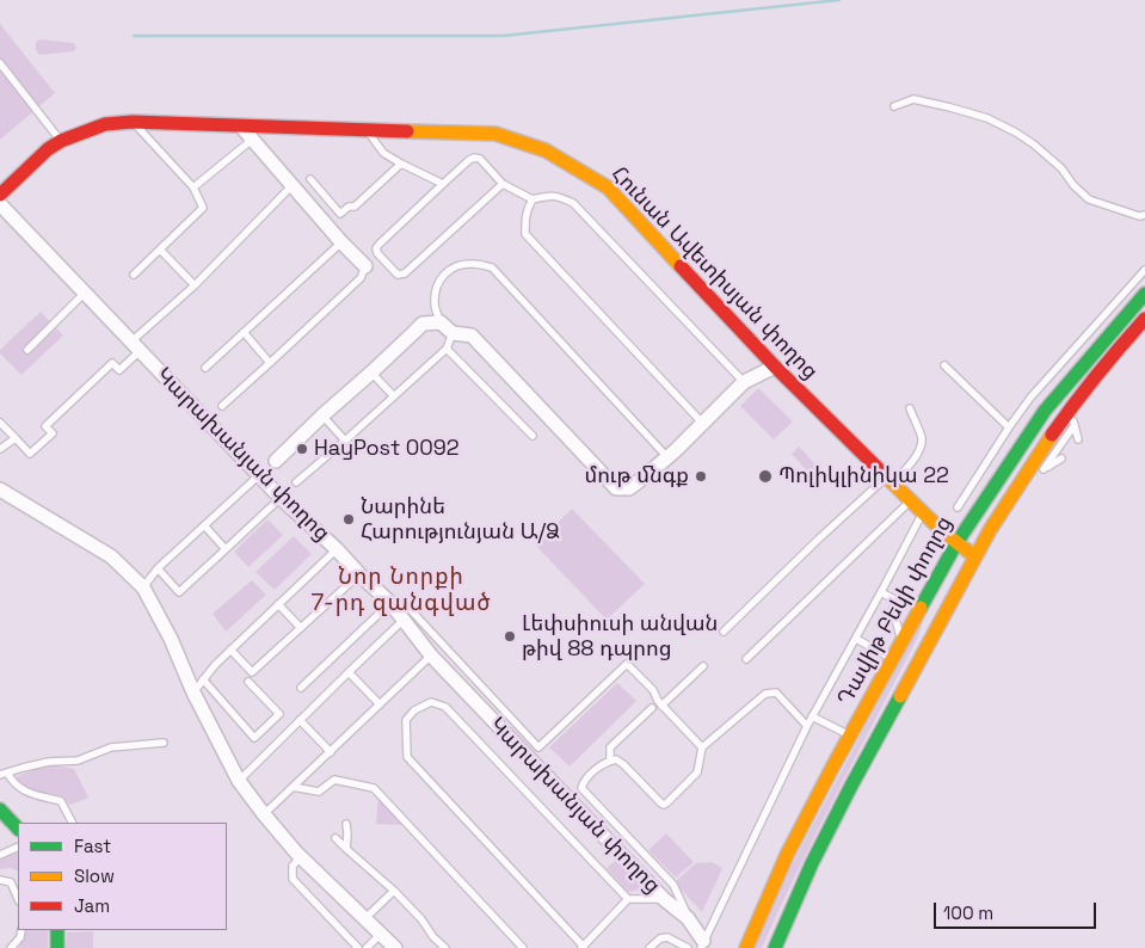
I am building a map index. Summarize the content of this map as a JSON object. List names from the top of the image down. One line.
{"streets":{"main road":["Հունան Ավետիսյան փողոց","Դավիթ Բեկի փողոց"],"street":["Կարախանյան փողոց"]},"crossings":[["Հունան Ավետիսյան փողոց","Դավիթ Բեկի փողոց"]],"districts":["Նոր Նորքի 7-րդ զանգված"],"places":["HayPost 0092","մութ մնգք","Պոլիկլինիկա 22","Նարինե Հարությունյան Ա/Ձ","Լեփսիուսի անվան թիվ 88 դպրոց"],"legend":["Fast","Slow","Jam"],"scale_bar":"100 m"}
